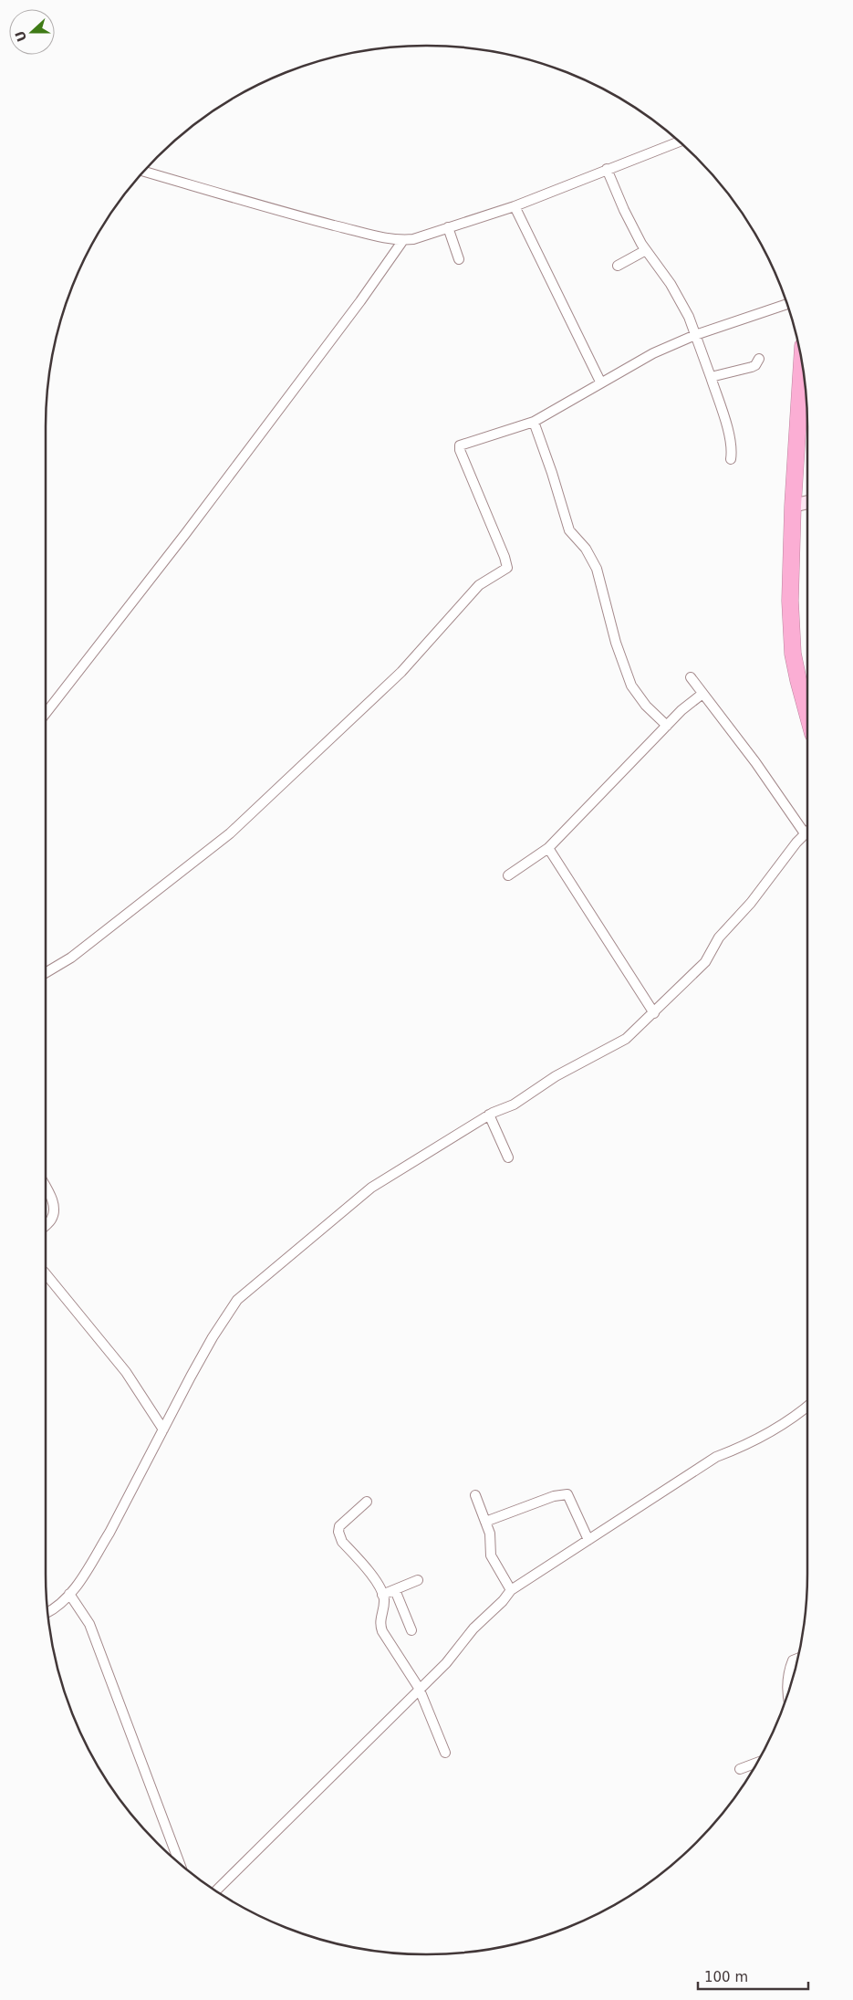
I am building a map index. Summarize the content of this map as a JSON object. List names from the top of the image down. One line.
{"scale_bar":"100 m","north":"left"}
